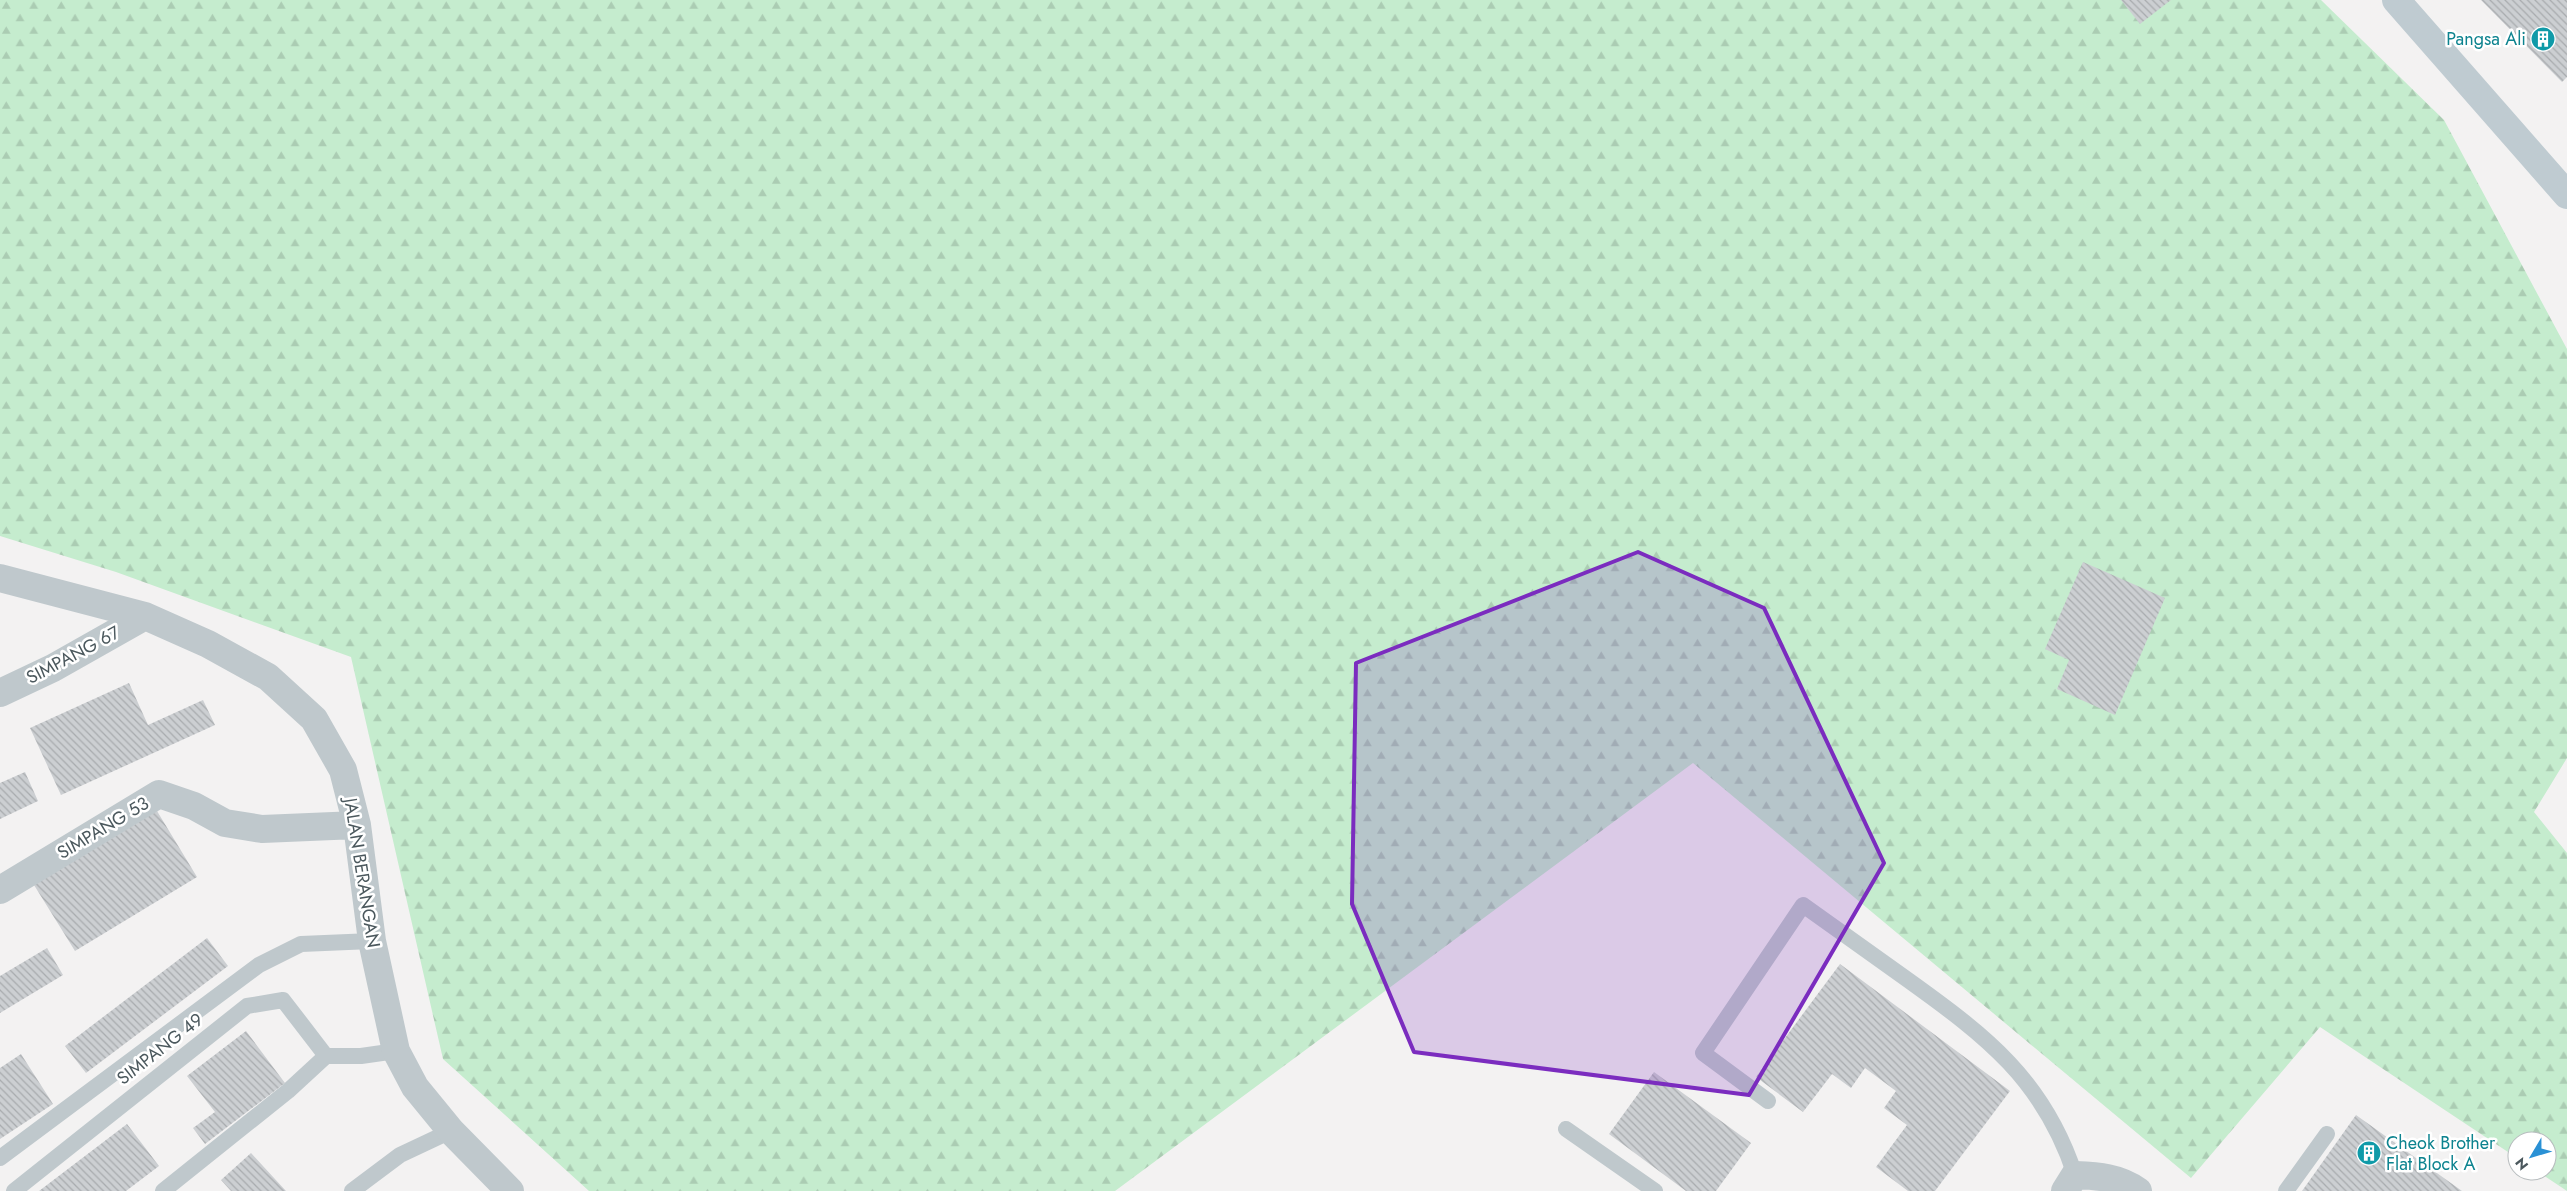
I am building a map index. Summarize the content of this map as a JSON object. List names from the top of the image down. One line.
{"streets":{"street":["SIMPANG 67","SIMPANG 53","JALAN BERANGAN"],"lane":["SIMPANG 49"]},"crossings":[["SIMPANG 67","JALAN BERANGAN"],["SIMPANG 53","JALAN BERANGAN"]],"places":{"building":["Pangsa Ali","Cheok Brother Flat Block A"]},"north":"bottom left"}
